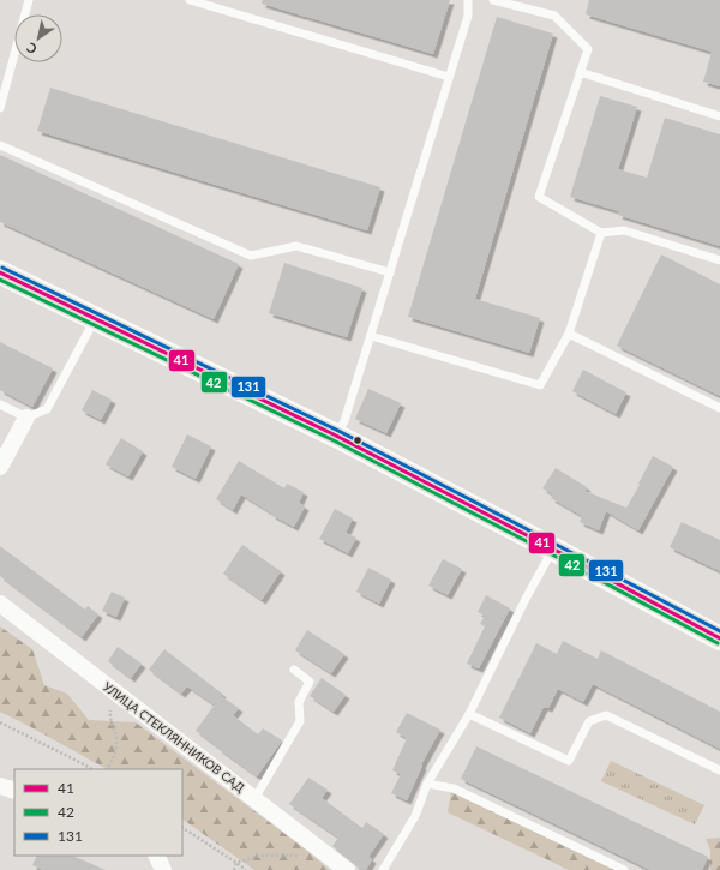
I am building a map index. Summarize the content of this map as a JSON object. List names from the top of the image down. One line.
{"streets":{"street":["УЛИЦА СТЕКЛЯННИКОВ САД"]},"lines":["transit line 131","transit line 41","transit line 42"],"legend":["41","42","131"],"north":"bottom left"}
